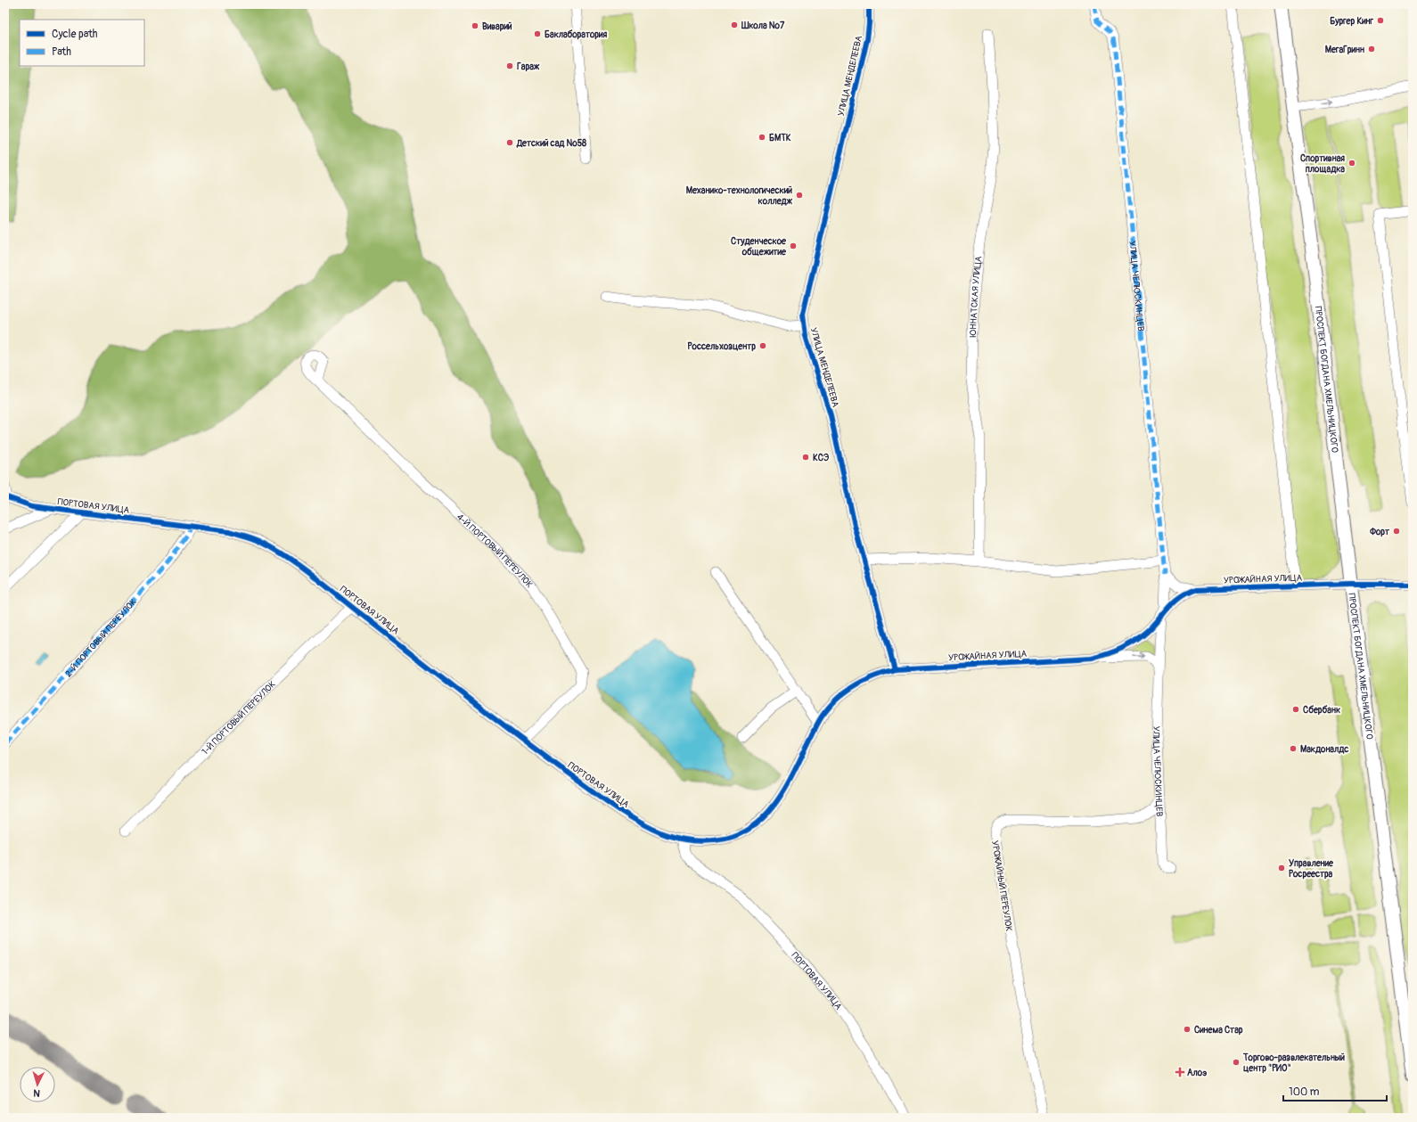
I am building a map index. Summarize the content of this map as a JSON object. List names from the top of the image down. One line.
{"streets":{"main road":["ПРОСПЕКТ БОГДАНА ХМЕЛЬНИЦКОГО"],"street":["УЛИЦА МЕНДЕЛЕЕВА","УЛИЦА ЧЕЛЮСКИНЦЕВ","ЮННАТСКАЯ УЛИЦА","ПОРТОВАЯ УЛИЦА","4-Й ПОРТОВЫЙ ПЕРЕУЛОК","УРОЖАЙНАЯ УЛИЦА","2-Й ПОРТОВЫЙ ПЕРЕУЛОК","1-Й ПОРТОВЫЙ ПЕРЕУЛОК","УРОЖАЙНЫЙ ПЕРЕУЛОК"]},"crossings":[["УЛИЦА МЕНДЕЛЕЕВА","УРОЖАЙНАЯ УЛИЦА"],["УЛИЦА ЧЕЛЮСКИНЦЕВ","УРОЖАЙНАЯ УЛИЦА"],["УЛИЦА ЧЕЛЮСКИНЦЕВ","УРОЖАЙНЫЙ ПЕРЕУЛОК"],["ПРОСПЕКТ БОГДАНА ХМЕЛЬНИЦКОГО","УРОЖАЙНАЯ УЛИЦА"],["ПОРТОВАЯ УЛИЦА","4-Й ПОРТОВЫЙ ПЕРЕУЛОК"],["ПОРТОВАЯ УЛИЦА","УРОЖАЙНАЯ УЛИЦА"],["ПОРТОВАЯ УЛИЦА","2-Й ПОРТОВЫЙ ПЕРЕУЛОК"],["ПОРТОВАЯ УЛИЦА","1-Й ПОРТОВЫЙ ПЕРЕУЛОК"]],"places":{"other":["Бургер Кинг","Школа №7","Виварий","Баклаборатория","МегаГринн","Гараж","БМТК","Детский сад №58","Спортивная площадка","Механико-технологический колледж","Студенческое общежитие","Россельхозцентр","КСЭ","Форт","Сбербанк","Макдоналдс","Управление Росреестра","Синема Стар","Торгово-развлекательный центр \"РИО\""],"health":["Алоэ"]},"legend":["Cycle path","Path"],"scale_bar":"100 m","north":"bottom"}
